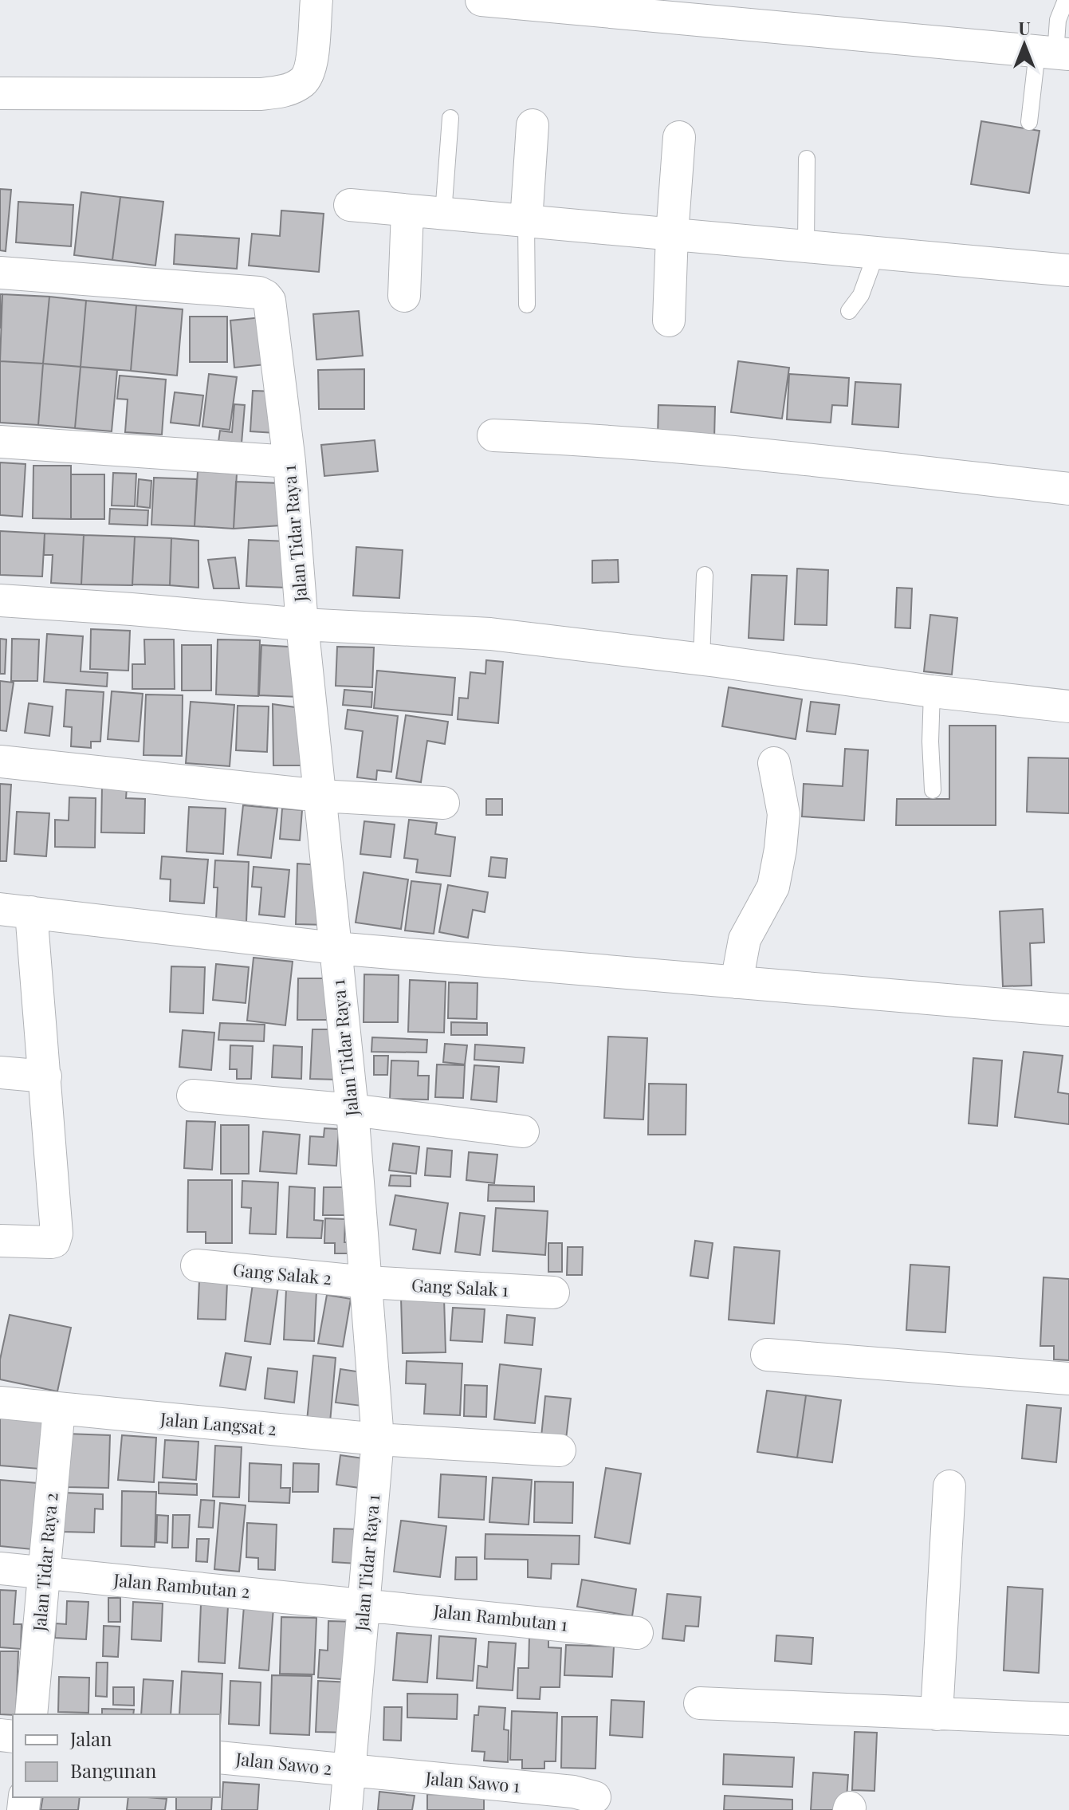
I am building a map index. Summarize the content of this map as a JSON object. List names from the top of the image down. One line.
{"streets":{"street":["Jalan Tidar Raya 1","Gang Salak 2","Gang Salak 1","Jalan Langsat 2","Jalan Tidar Raya 2","Jalan Rambutan 2","Jalan Rambutan 1","Jalan Sawo 2","Jalan Sawo 1"]},"crossings":[["Jalan Tidar Raya 1","Gang Salak 2"],["Jalan Tidar Raya 1","Gang Salak 1"],["Jalan Tidar Raya 1","Jalan Langsat 2"],["Jalan Tidar Raya 1","Jalan Rambutan 2"],["Jalan Tidar Raya 1","Jalan Rambutan 1"],["Jalan Tidar Raya 1","Jalan Sawo 2"],["Jalan Tidar Raya 1","Jalan Sawo 1"],["Gang Salak 2","Gang Salak 1"],["Jalan Langsat 2","Jalan Tidar Raya 2"],["Jalan Tidar Raya 2","Jalan Rambutan 2"],["Jalan Rambutan 2","Jalan Rambutan 1"],["Jalan Sawo 2","Jalan Sawo 1"]],"legend":["Jalan","Bangunan"],"north":"top"}
